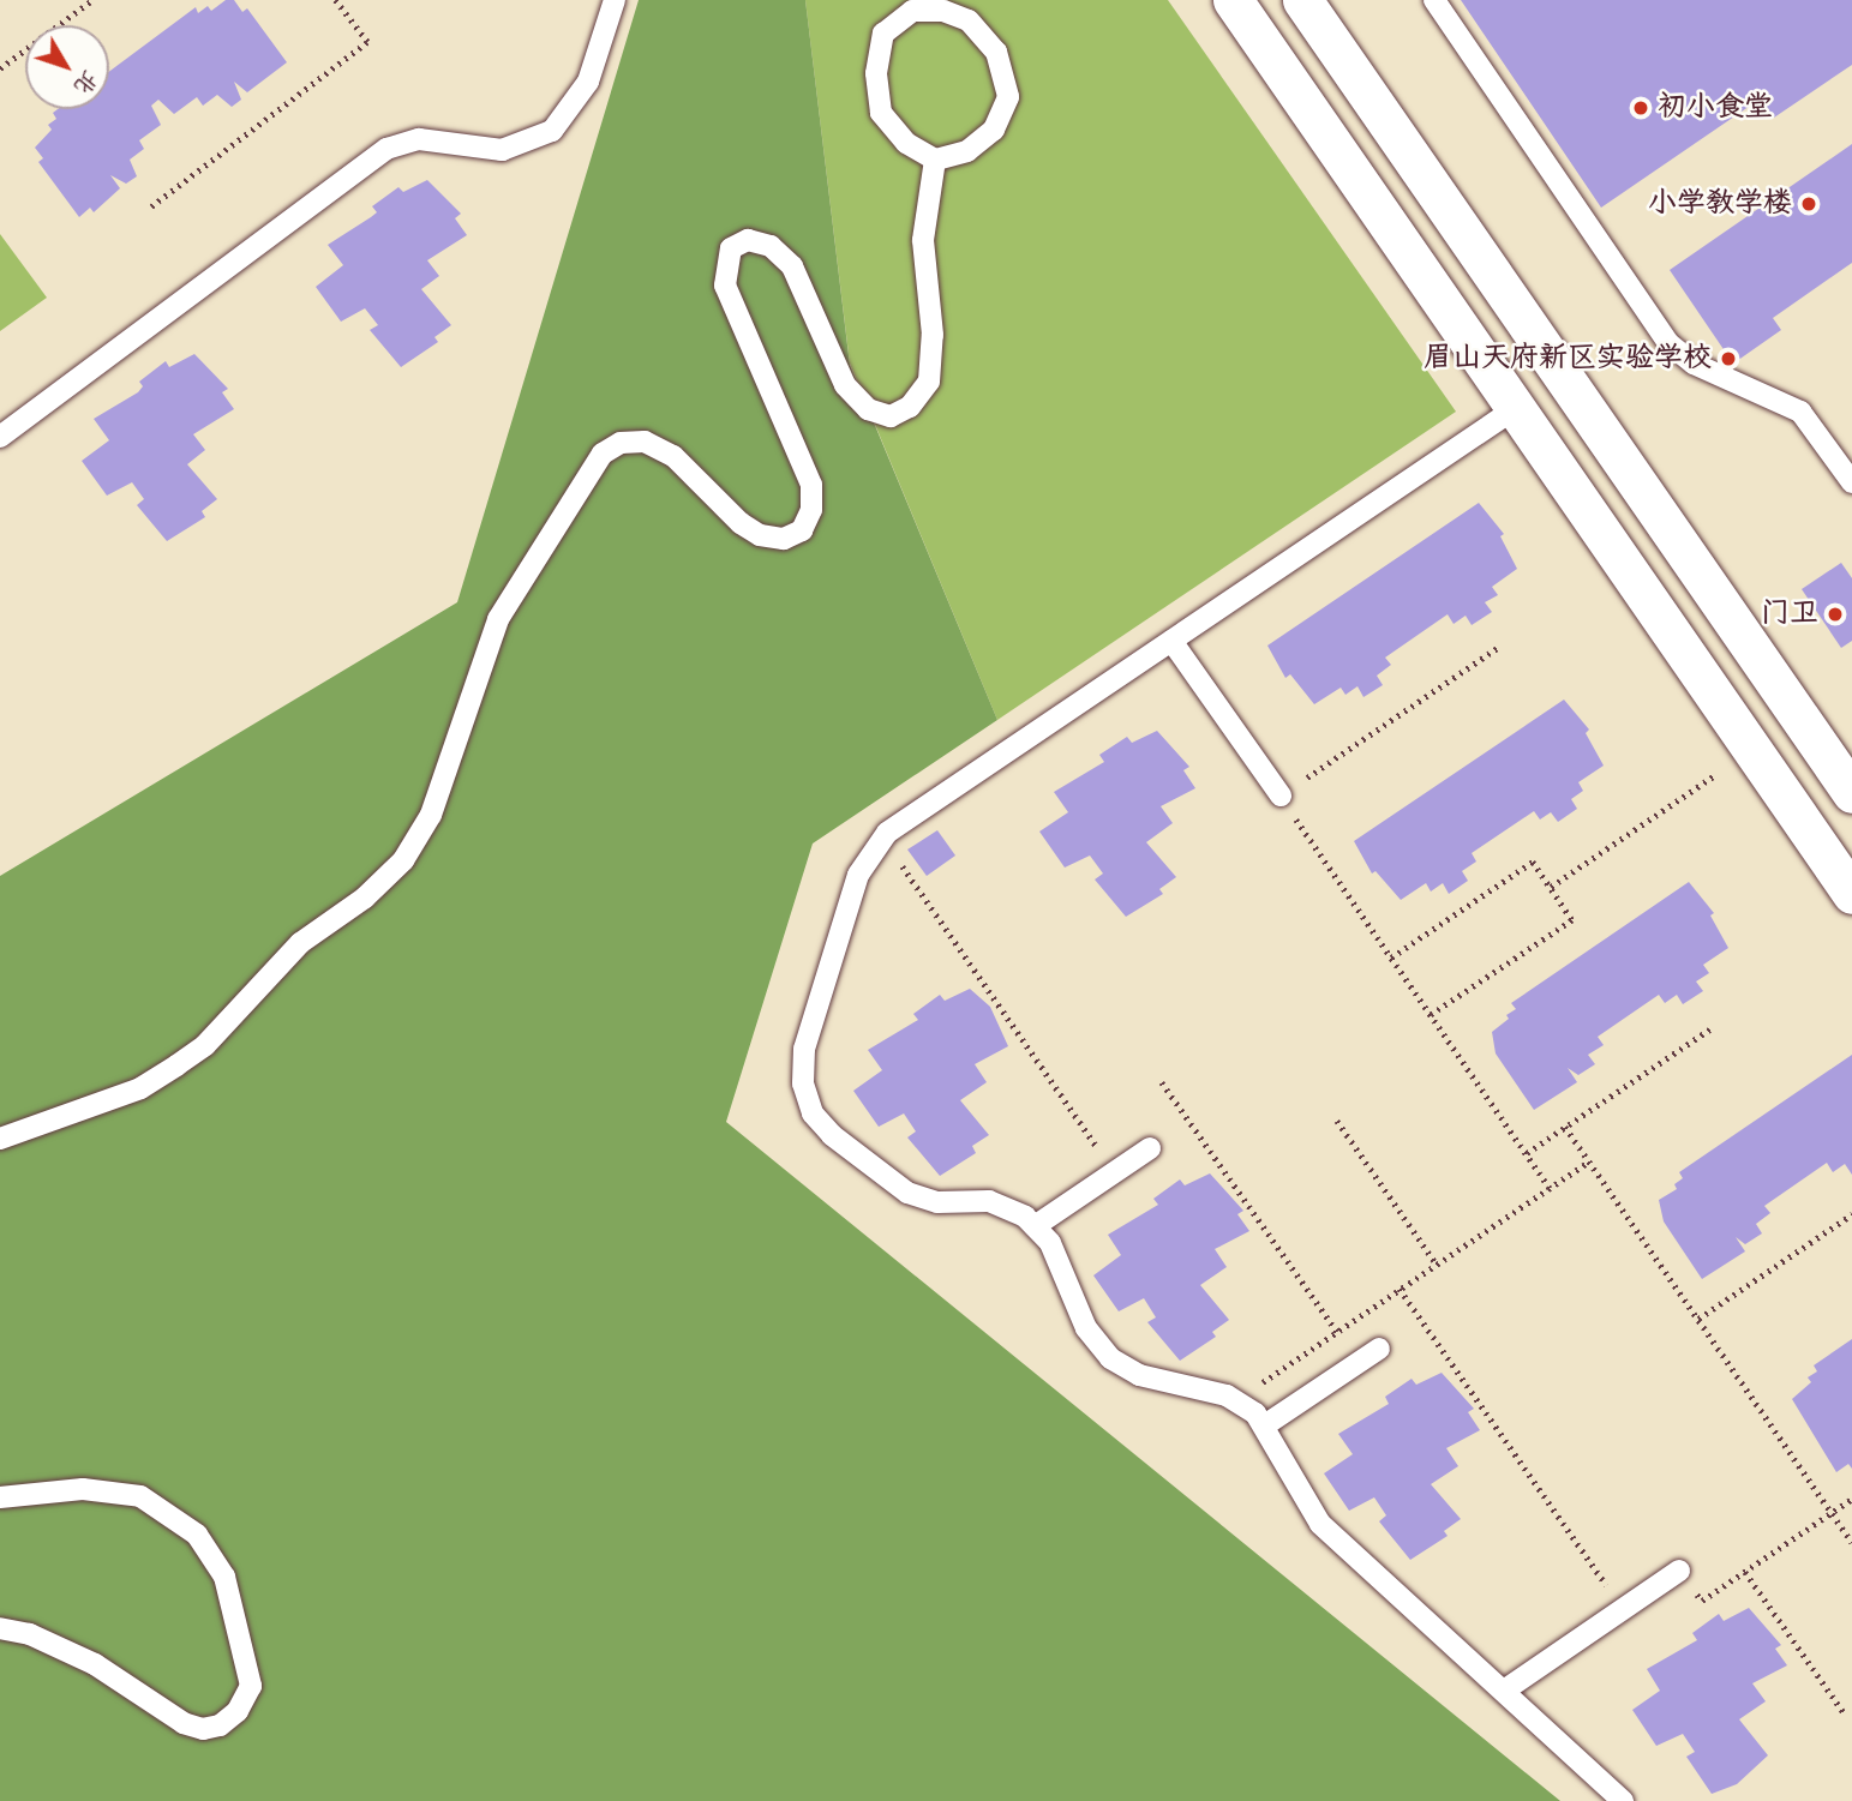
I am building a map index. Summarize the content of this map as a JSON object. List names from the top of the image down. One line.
{"places":["初小食堂","小学教学楼","眉山天府新区实验学校","门卫"],"north":"bottom right"}
